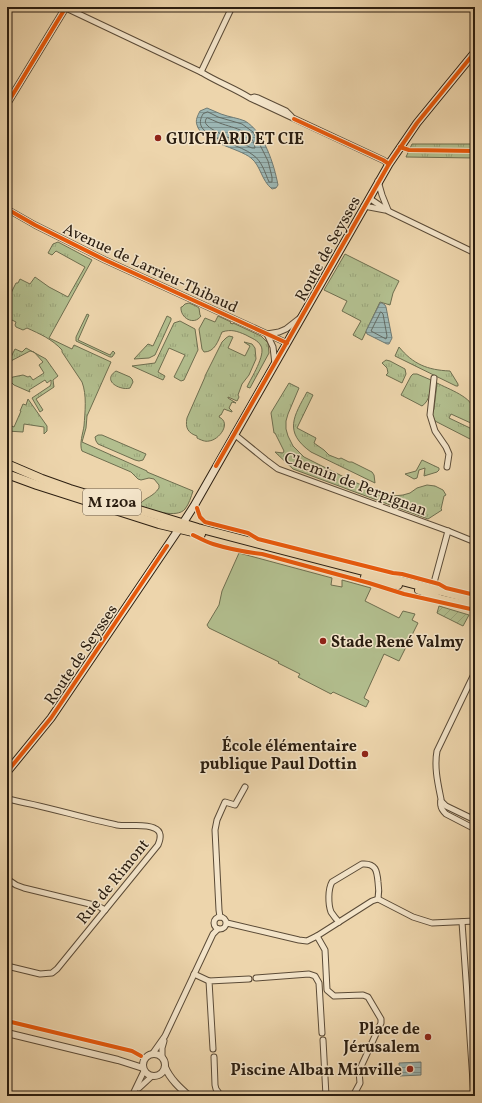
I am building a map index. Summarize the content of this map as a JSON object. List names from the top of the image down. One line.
{"streets":{"main road":["Route de Seysses","M 120a"],"street":["Avenue de Larrieu-Thibaud","Chemin de Perpignan","Rue de Rimont"]},"crossings":[["Route de Seysses","Avenue de Larrieu-Thibaud"],["Route de Seysses","Chemin de Perpignan"],["Route de Seysses","M 120a"]],"places":["GUICHARD ET CIE","Stade René Valmy","École élémentaire publique Paul Dottin","Place de Jérusalem","Piscine Alban Minville"]}
